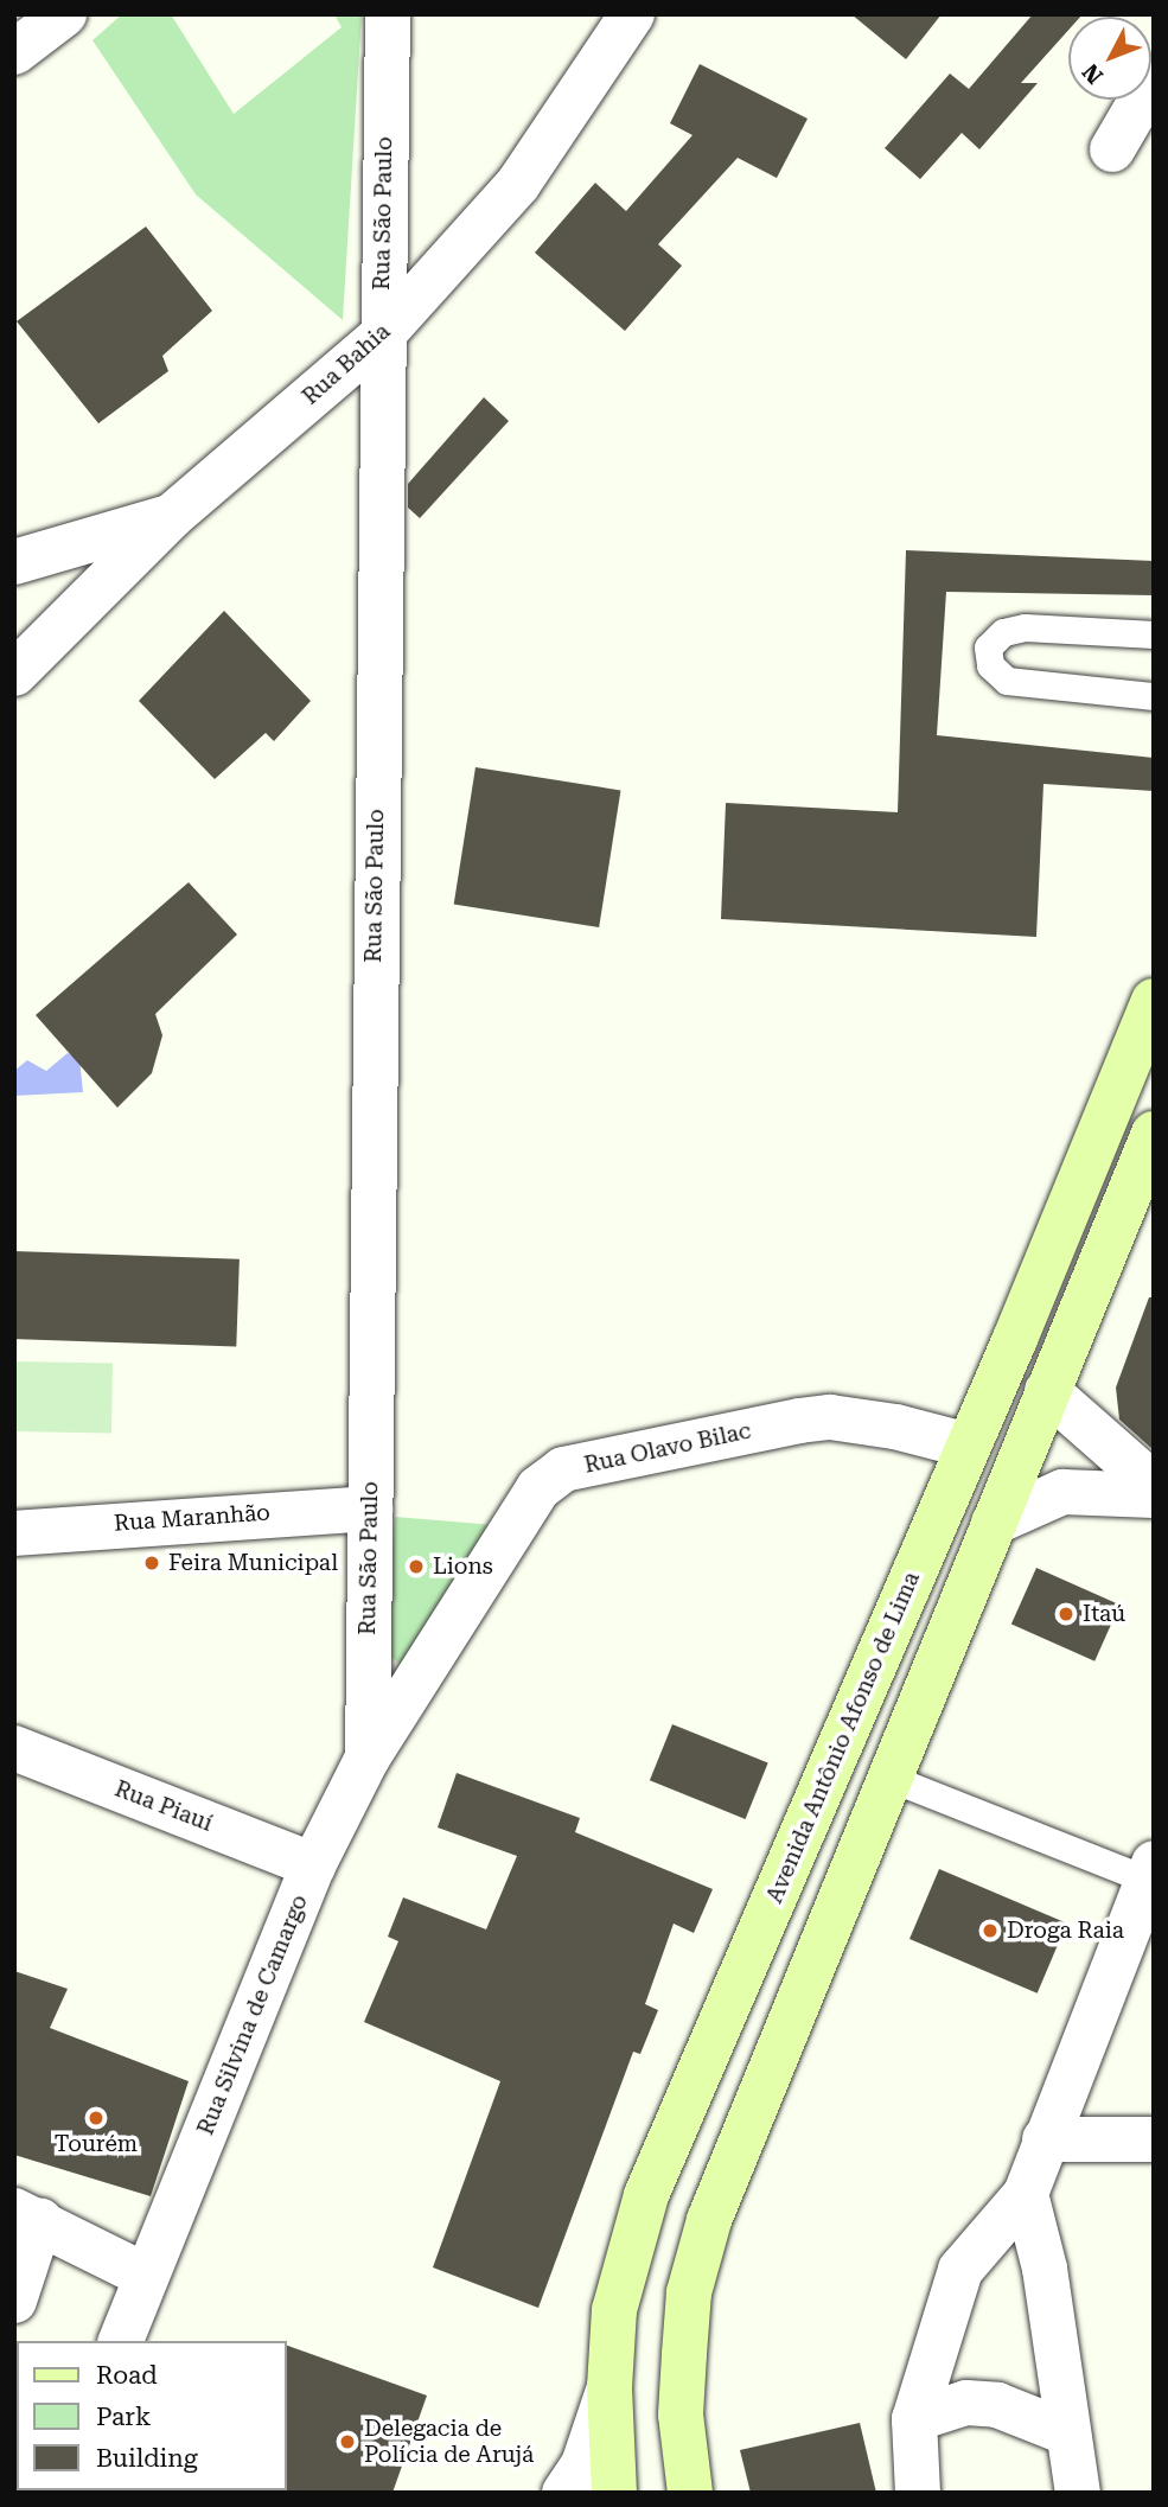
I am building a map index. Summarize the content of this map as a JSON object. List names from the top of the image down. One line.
{"streets":{"main road":["Avenida Antônio Afonso de Lima"],"street":["Rua São Paulo","Rua Bahia","Rua Olavo Bilac","Rua Maranhão","Rua Piauí","Rua Silvina de Camargo"]},"crossings":[["Rua São Paulo","Rua Bahia"],["Rua São Paulo","Rua Olavo Bilac"],["Rua São Paulo","Rua Maranhão"],["Rua São Paulo","Rua Silvina de Camargo"],["Rua Olavo Bilac","Avenida Antônio Afonso de Lima"],["Rua Olavo Bilac","Rua Silvina de Camargo"],["Rua Piauí","Rua Silvina de Camargo"]],"places":["Feira Municipal","Lions","Itaú","Droga Raia","Tourém","Delegacia de Polícia de Arujá"],"legend":["Road","Park","Building"],"north":"bottom left"}
